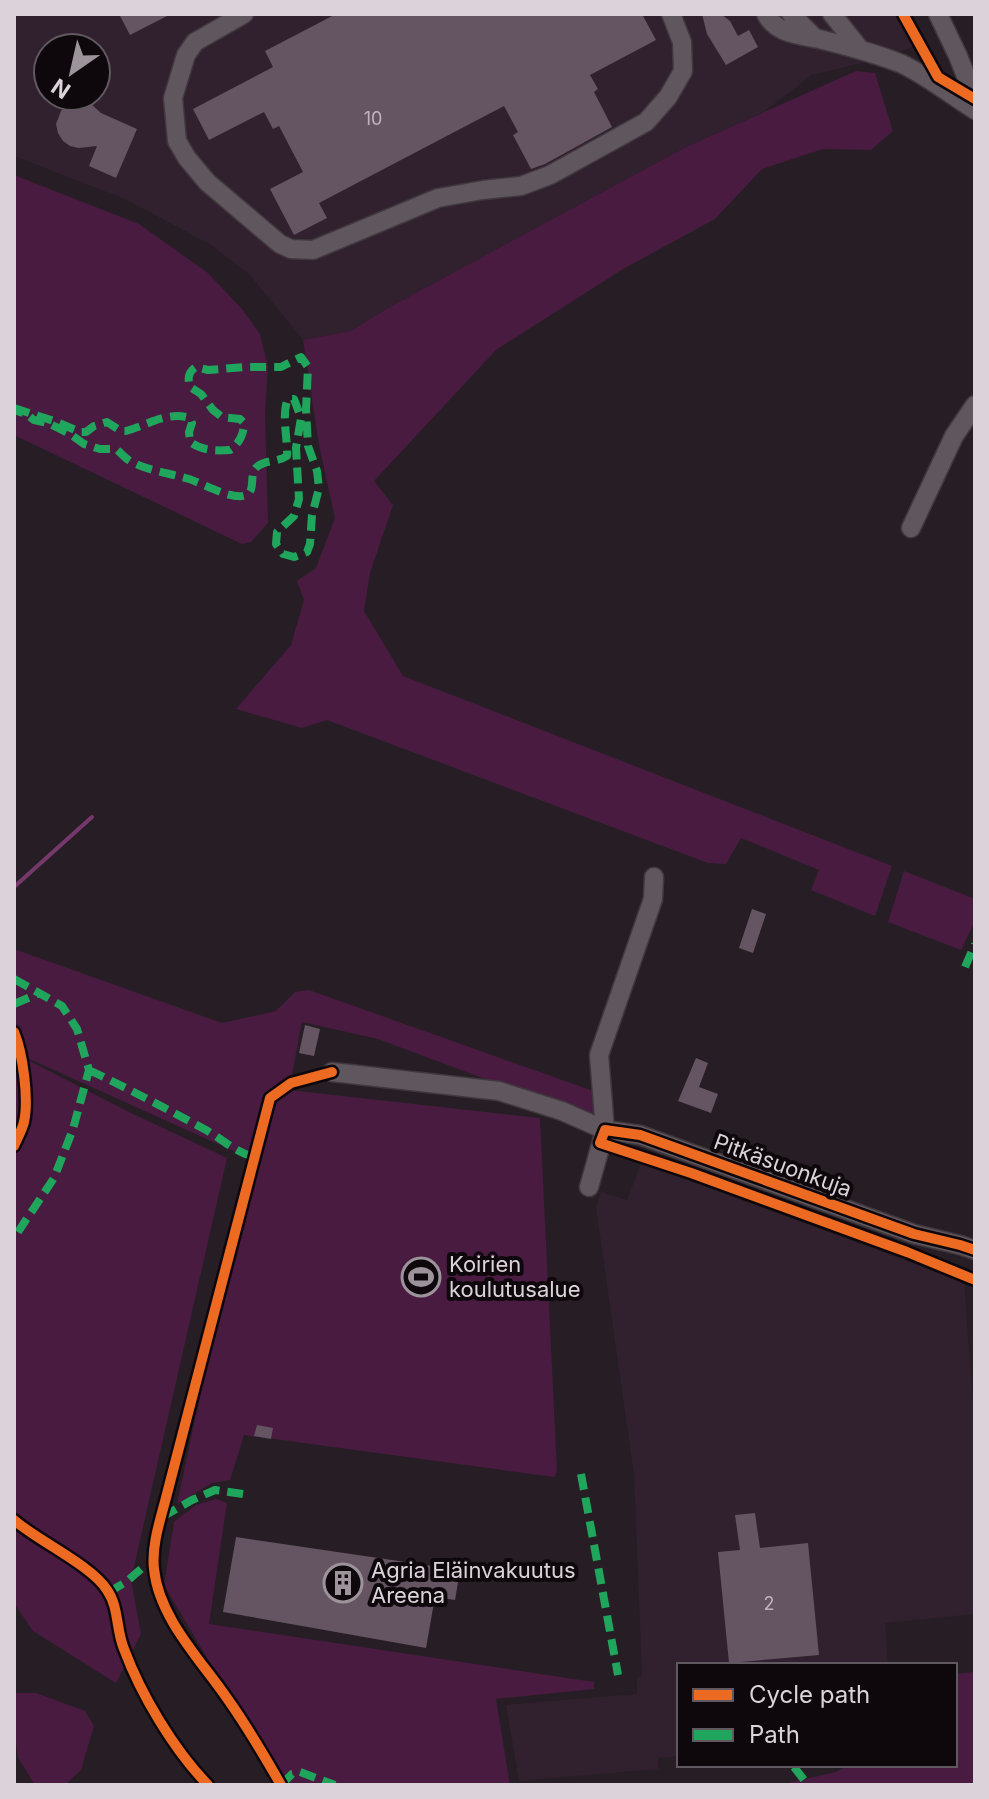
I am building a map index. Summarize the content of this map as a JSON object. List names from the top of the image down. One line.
{"streets":{"street":["Pitkäsuonkuja"]},"places":{"sports":["Koirien koulutusalue"],"building":["Agria Eläinvakuutus Areena"]},"house_numbers":["10","2"],"legend":["Cycle path","Path"],"north":"bottom left"}
